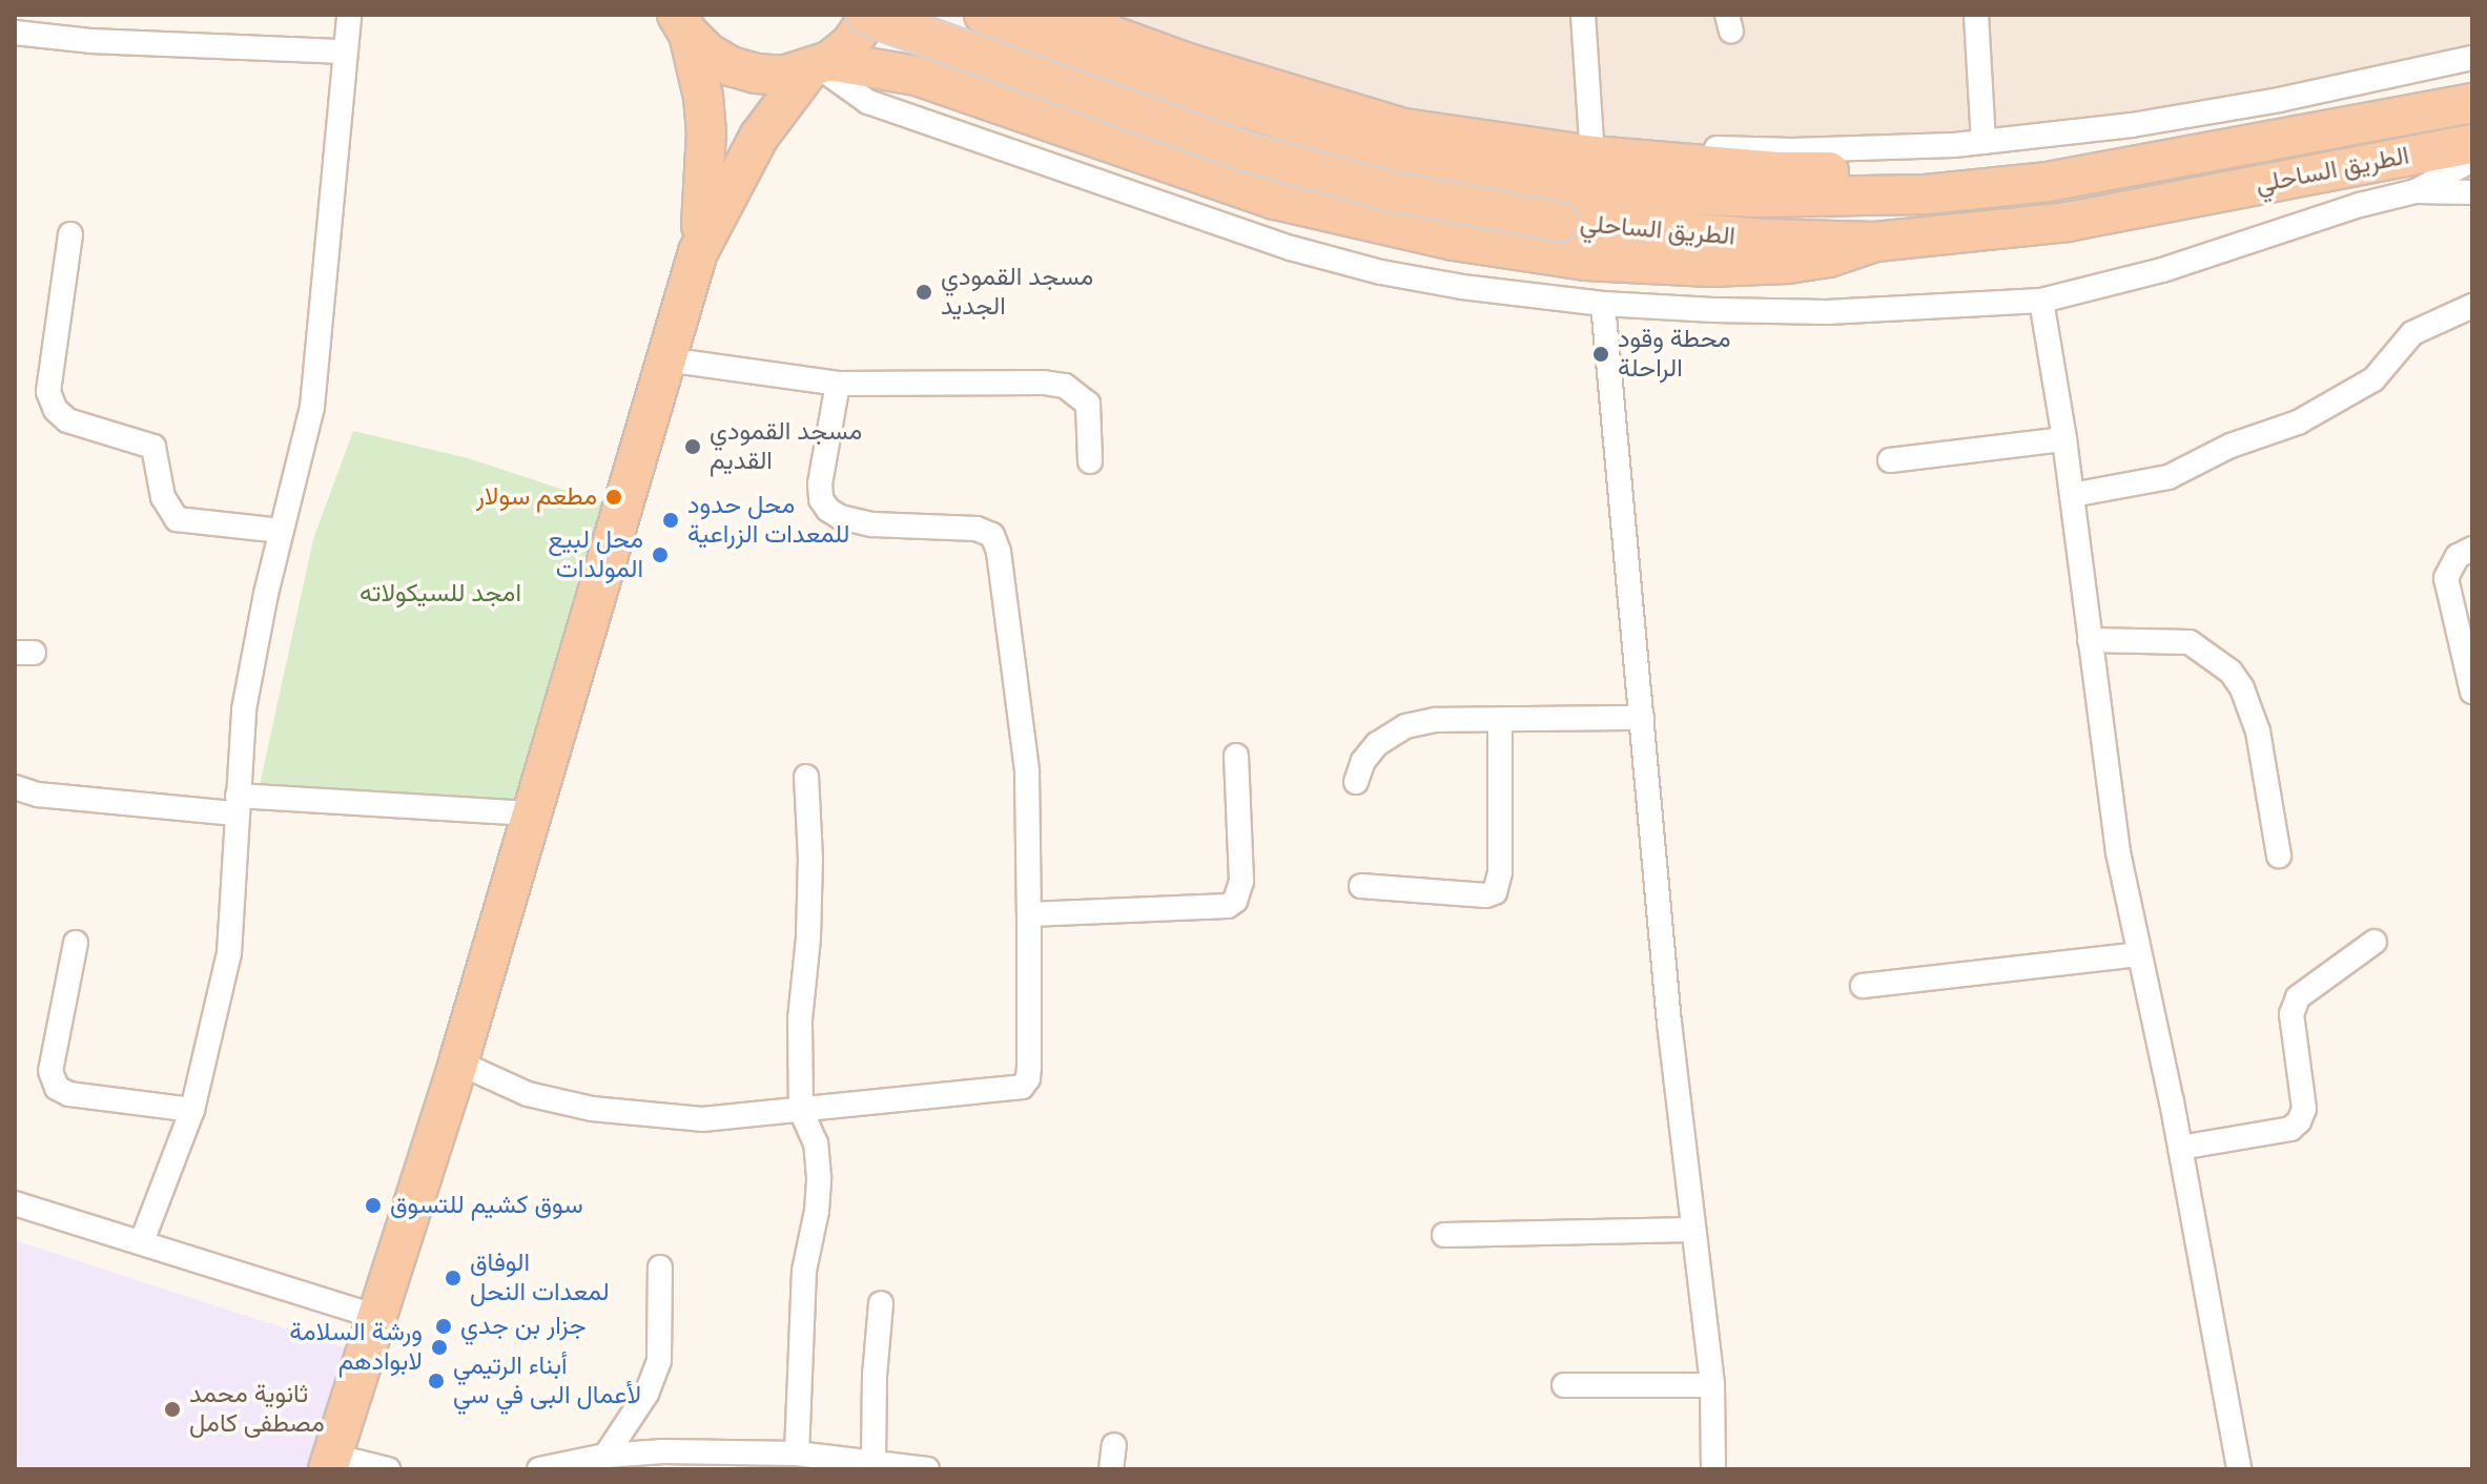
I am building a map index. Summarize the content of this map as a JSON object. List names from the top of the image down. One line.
{"streets":{"highway":["الطريق الساحلي"]},"parks":["امجد للسيكولاته"],"places":["مسجد القمودي الجديد","محطة وقود الراحلة","مسجد القمودي القديم","مطعم سولار","محل حدود للمعدات الزراعية","محل لبيع المولدات","سوق كشيم للتسوق","الوفاق لمعدات النحل","جزار بن جدي","ورشة السلامة لابوادهم","أبناء الرتيمي لأعمال البى في سي","ثانوية محمد مصطفى كامل"]}
